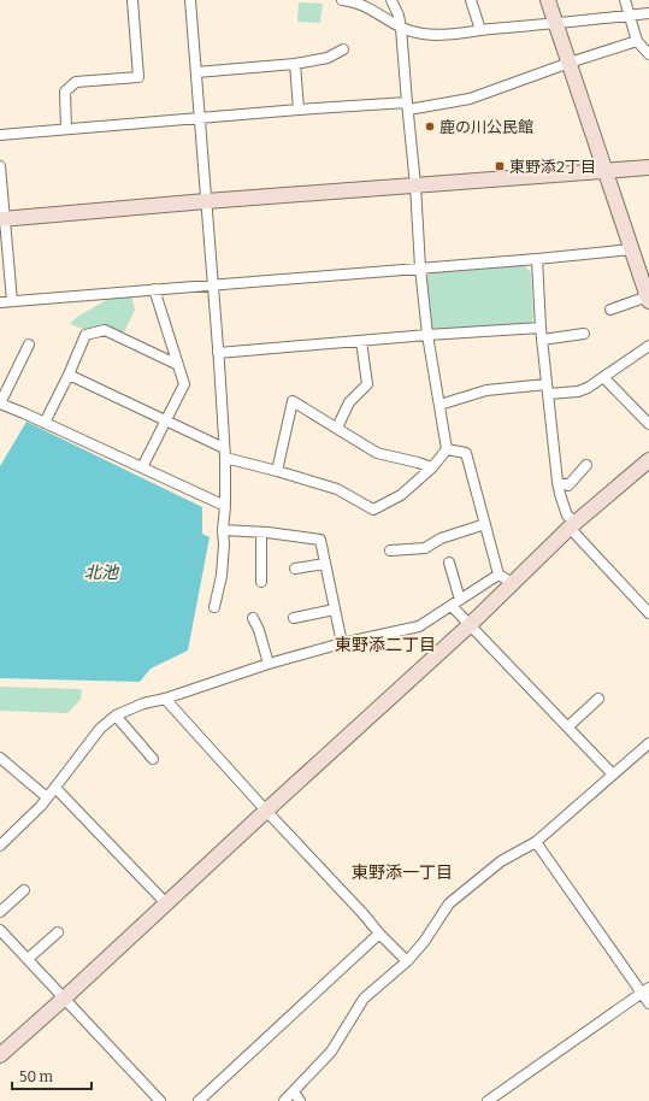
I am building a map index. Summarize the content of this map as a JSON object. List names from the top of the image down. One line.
{"districts":["東野添二丁目","東野添一丁目"],"water":["北池"],"places":{"other":["鹿の川公民館"],"transit":["東野添2丁目"]},"scale_bar":"50 m"}
